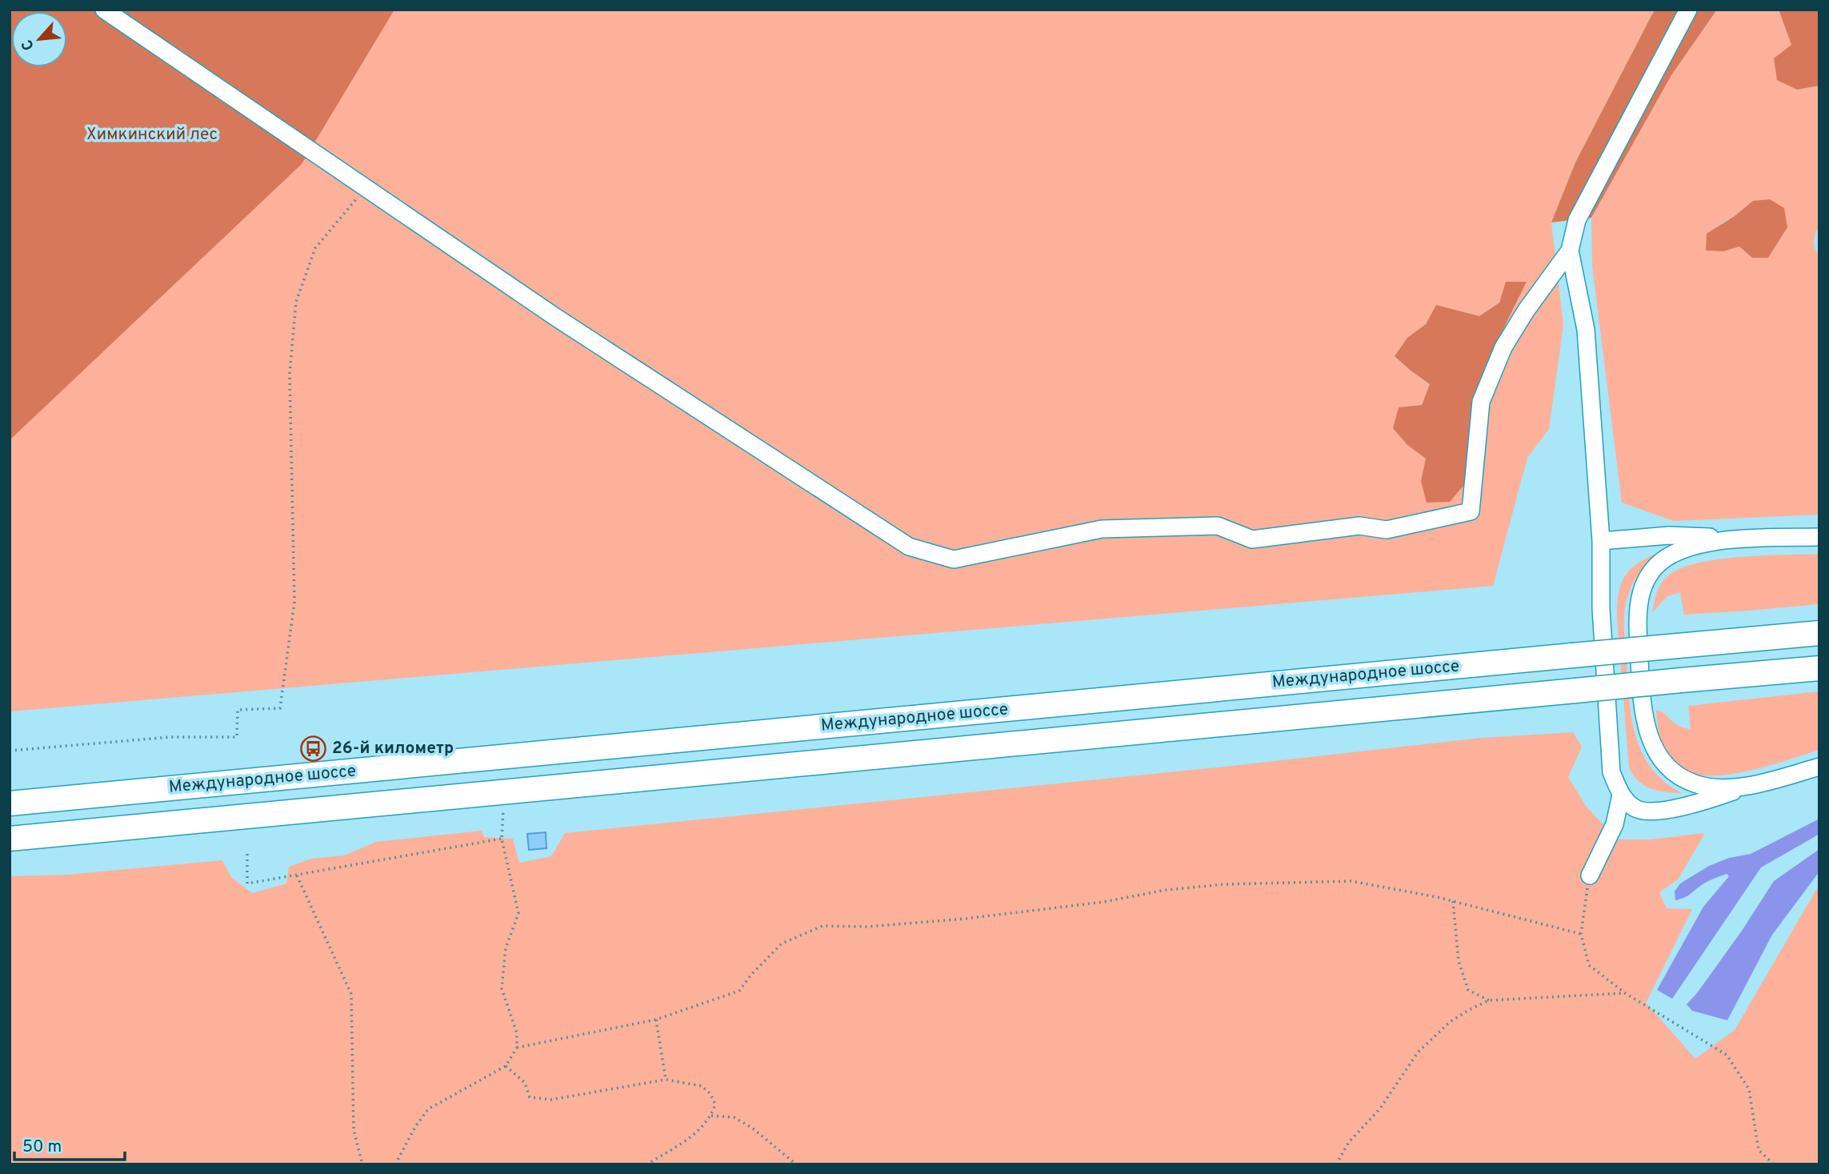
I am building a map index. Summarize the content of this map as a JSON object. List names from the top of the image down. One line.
{"streets":{"highway":["Международное шоссе"]},"parks":["Химкинский лес"],"places":{"bus stop":["26-й километр"]},"scale_bar":"50 m","north":"bottom left"}
